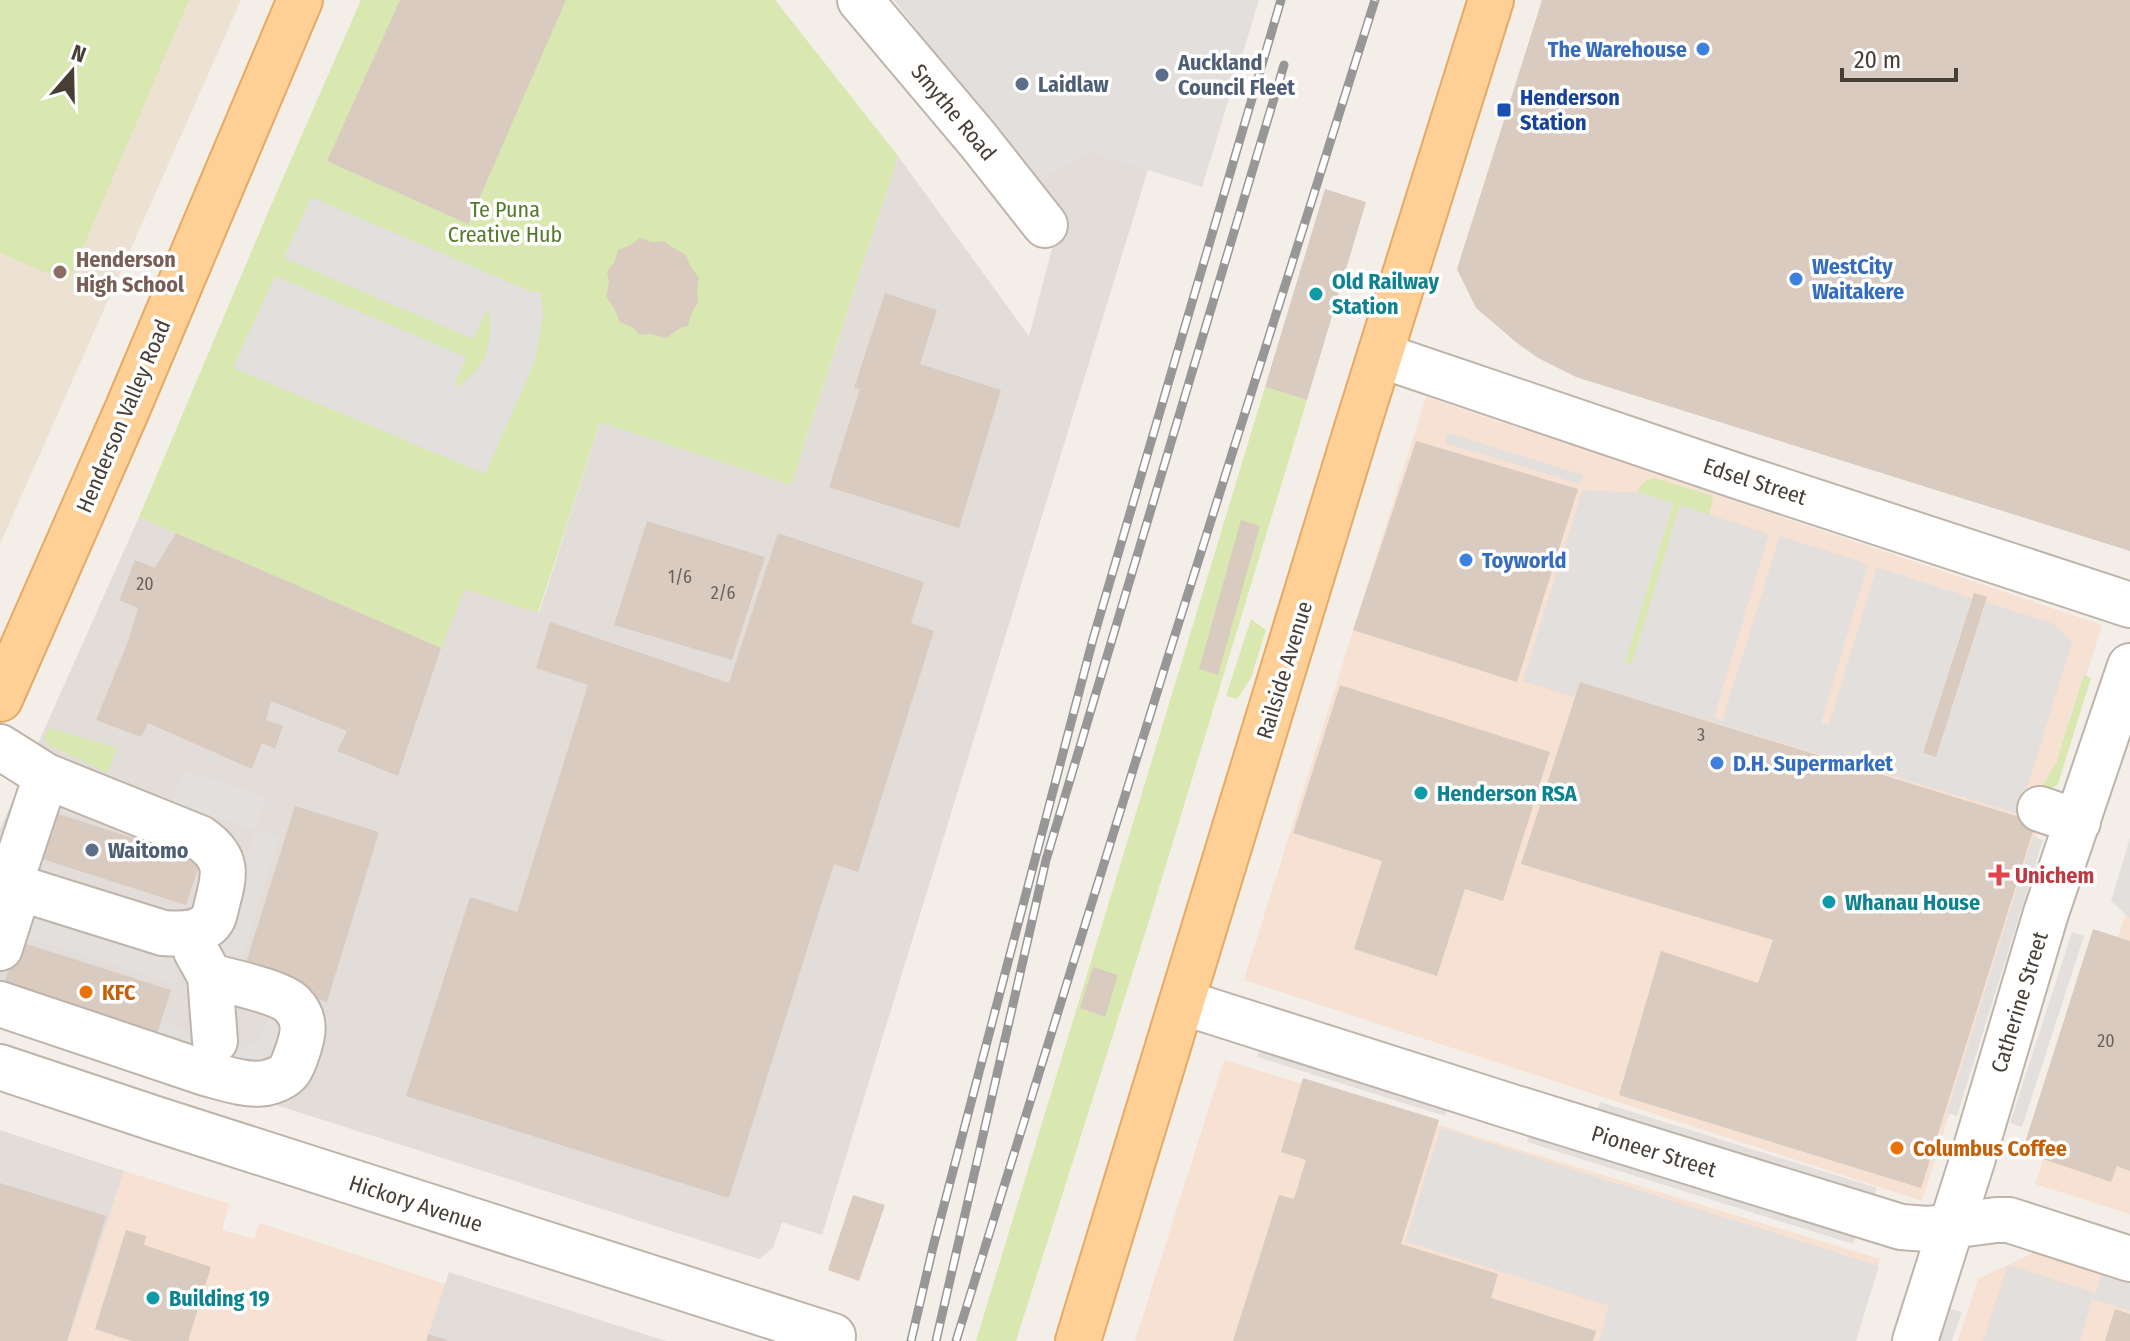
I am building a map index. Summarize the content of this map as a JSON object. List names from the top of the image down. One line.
{"streets":{"main road":["Henderson Valley Road","Railside Avenue"],"street":["Smythe Road","Edsel Street","Catherine Street","Pioneer Street","Hickory Avenue"]},"crossings":[["Edsel Street","Railside Avenue"],["Railside Avenue","Pioneer Street"],["Catherine Street","Pioneer Street"]],"parks":["Te Puna Creative Hub"],"places":{"other":["The Warehouse","Auckland Council Fleet","Laidlaw","Henderson High School","WestCity Waitakere","Old Railway Station","Toyworld","D.H. Supermarket","Henderson RSA","Waitomo","Whanau House","KFC","Columbus Coffee","Building 19"],"transit":["Henderson Station"],"health":["Unichem"]},"house_numbers":["1/6","20","2/6","3","20"],"scale_bar":"20 m","north":"top"}
